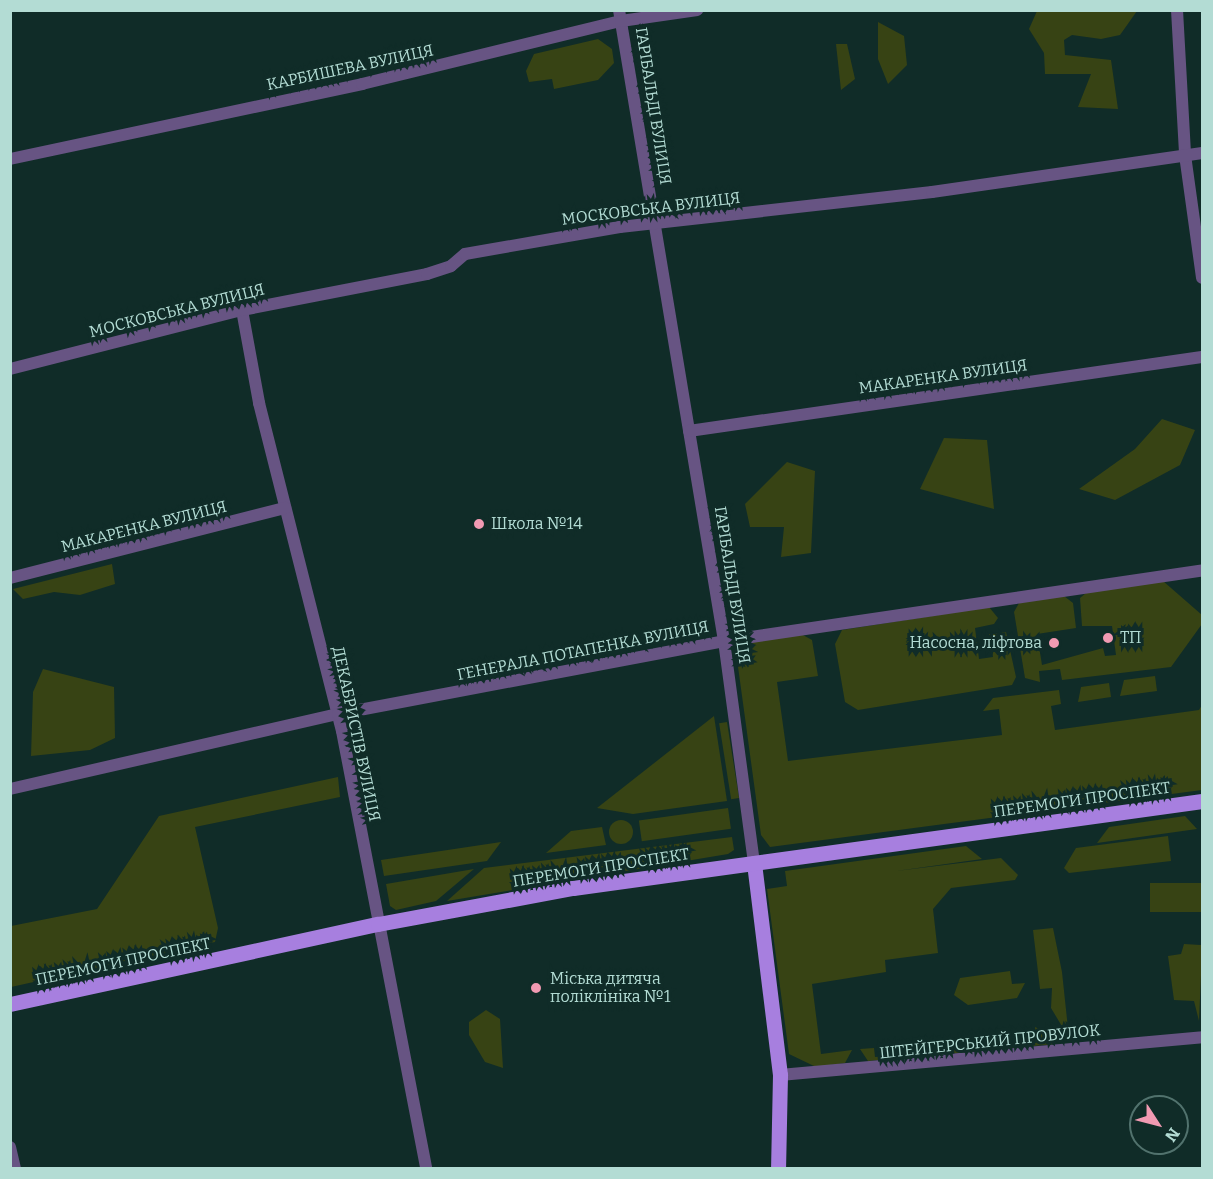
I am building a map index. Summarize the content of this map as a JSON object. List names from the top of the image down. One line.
{"streets":{"main road":["ГАРІБАЛЬДІ ВУЛИЦЯ","ПЕРЕМОГИ ПРОСПЕКТ"],"street":["КАРБИШЕВА ВУЛИЦЯ","МОСКОВСЬКА ВУЛИЦЯ","МАКАРЕНКА ВУЛИЦЯ","ГЕНЕРАЛА ПОТАПЕНКА ВУЛИЦЯ","ДЕКАБРИСТІВ ВУЛИЦЯ","ШТЕЙГЕРСЬКИЙ ПРОВУЛОК"]},"crossings":[["КАРБИШЕВА ВУЛИЦЯ","ГАРІБАЛЬДІ ВУЛИЦЯ"],["ГАРІБАЛЬДІ ВУЛИЦЯ","МОСКОВСЬКА ВУЛИЦЯ"],["ГАРІБАЛЬДІ ВУЛИЦЯ","МАКАРЕНКА ВУЛИЦЯ"],["ГАРІБАЛЬДІ ВУЛИЦЯ","ГЕНЕРАЛА ПОТАПЕНКА ВУЛИЦЯ"],["ГАРІБАЛЬДІ ВУЛИЦЯ","ПЕРЕМОГИ ПРОСПЕКТ"],["ГАРІБАЛЬДІ ВУЛИЦЯ","ШТЕЙГЕРСЬКИЙ ПРОВУЛОК"],["МОСКОВСЬКА ВУЛИЦЯ","ДЕКАБРИСТІВ ВУЛИЦЯ"],["МАКАРЕНКА ВУЛИЦЯ","ДЕКАБРИСТІВ ВУЛИЦЯ"],["ГЕНЕРАЛА ПОТАПЕНКА ВУЛИЦЯ","ДЕКАБРИСТІВ ВУЛИЦЯ"],["ДЕКАБРИСТІВ ВУЛИЦЯ","ПЕРЕМОГИ ПРОСПЕКТ"]],"places":["Школа №14","ТП","Насосна, ліфтова","Міська дитяча поліклініка №1"],"north":"bottom right"}
